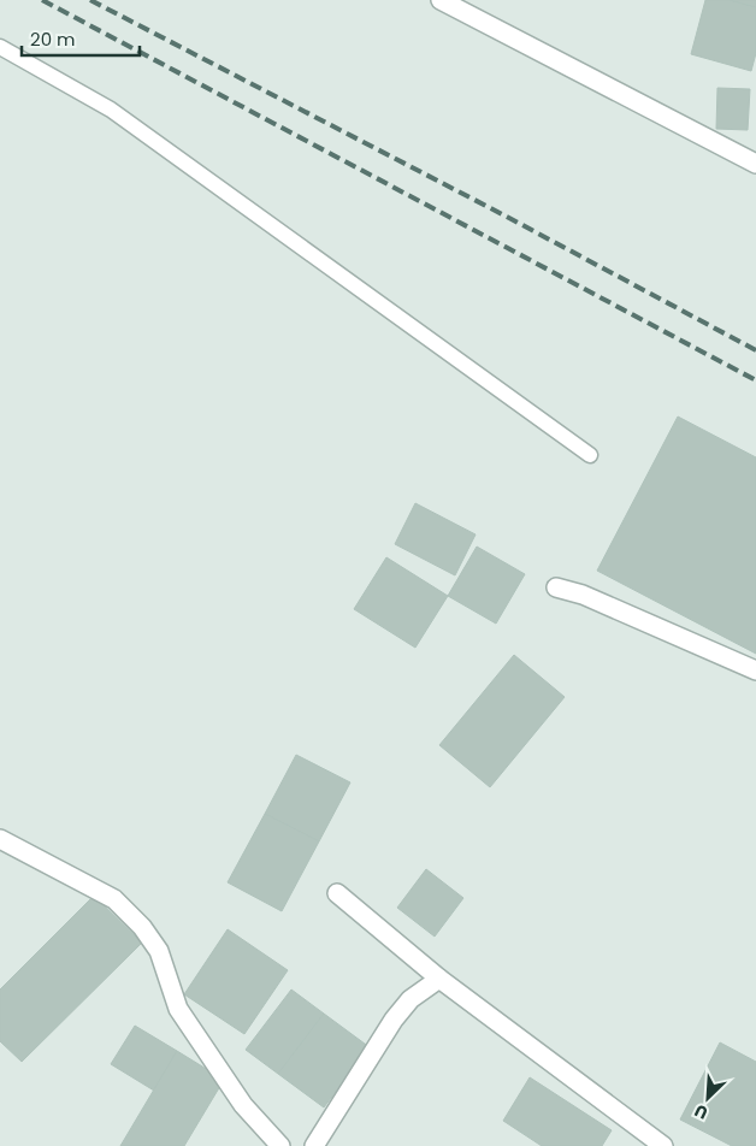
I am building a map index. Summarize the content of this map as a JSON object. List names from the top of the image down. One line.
{"scale_bar":"20 m","north":"bottom left"}
